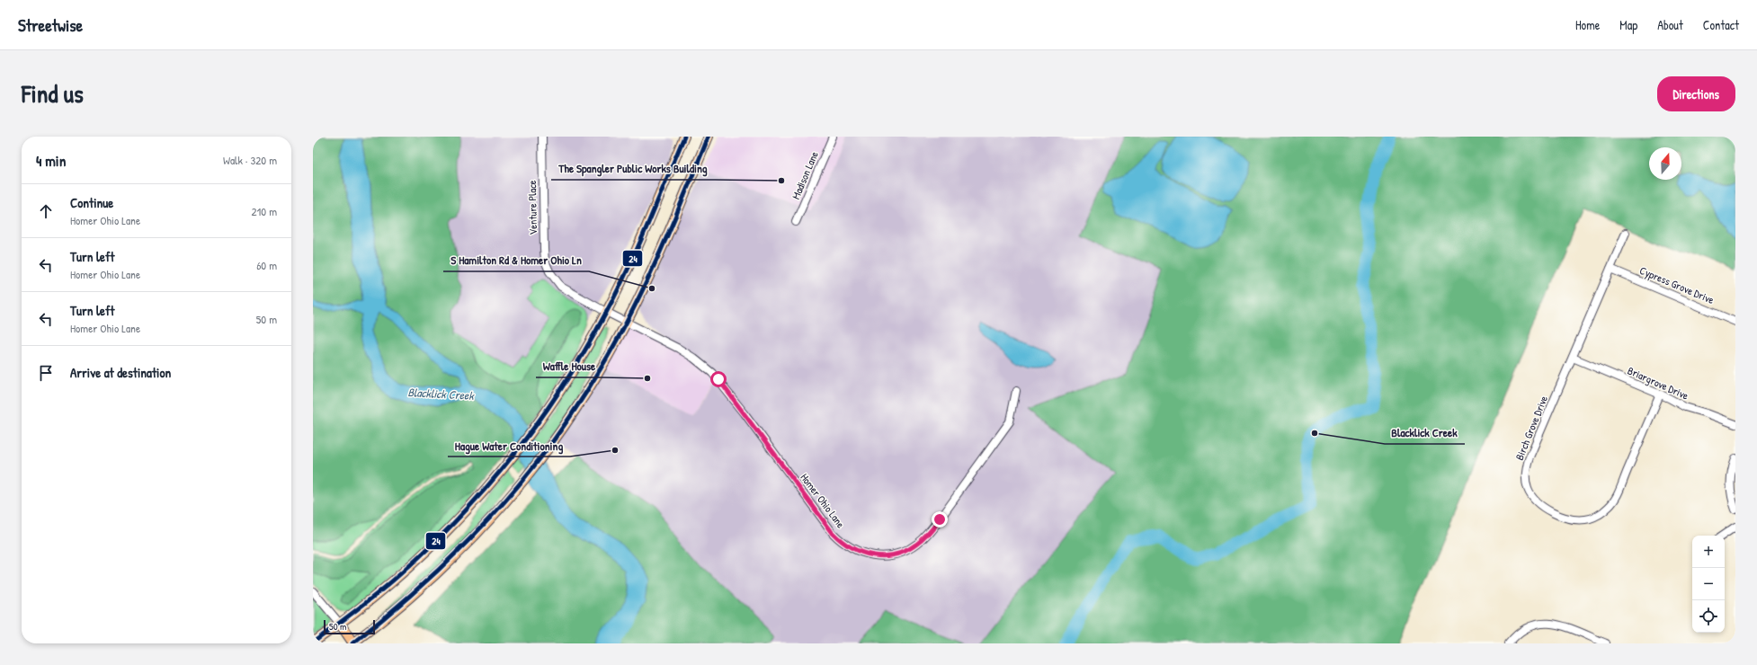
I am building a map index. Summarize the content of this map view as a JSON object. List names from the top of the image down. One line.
{"streets":{"street":["Madison Lane","Venture Place","Cypress Grove Drive","Briargrove Drive","Birch Grove Drive","Homer Ohio Lane"]},"crossings":[["Venture Place","Homer Ohio Lane"],["Cypress Grove Drive","Birch Grove Drive"],["Briargrove Drive","Birch Grove Drive"]],"water":["Blacklick Creek"],"places":["The Spangler Public Works Building","S Hamilton Rd & Homer Ohio Ln","Waffle House","Blacklick Creek","Hague Water Conditioning"],"lines":["transit line 24"],"scale_bar":"50 m","north":"top","page":{"header":"Streetwise","nav":["Home","Map","About","Contact"],"title":"Find us","buttons":"Directions","heading":["4 min","Walk · 320 m"],"list":[["Continue","Homer Ohio Lane","210 m"],["Turn left","Homer Ohio Lane","60 m"],["Turn left","Homer Ohio Lane","50 m"],"Arrive at destination"],"map_buttons":["+","−"],"scale":"50 m"}}
